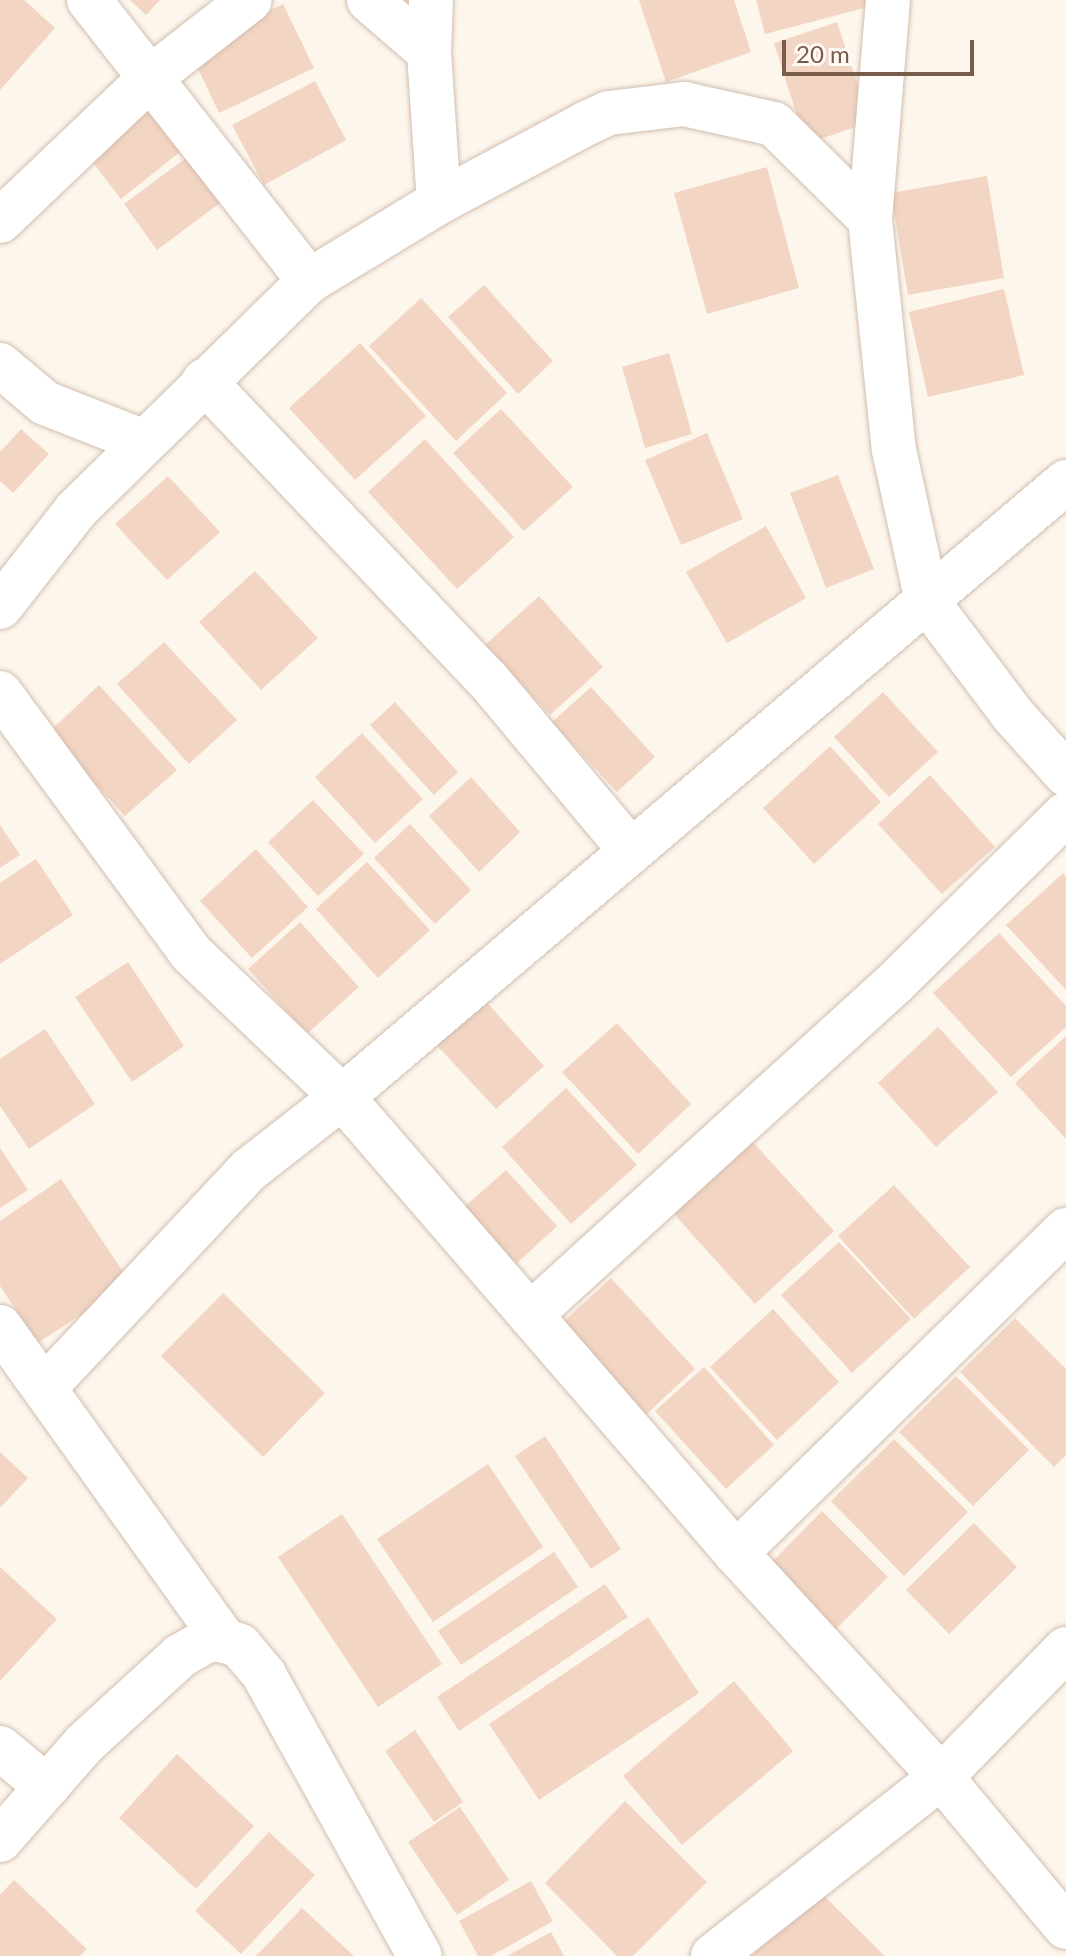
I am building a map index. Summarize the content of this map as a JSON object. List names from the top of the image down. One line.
{"scale_bar":"20 m"}
